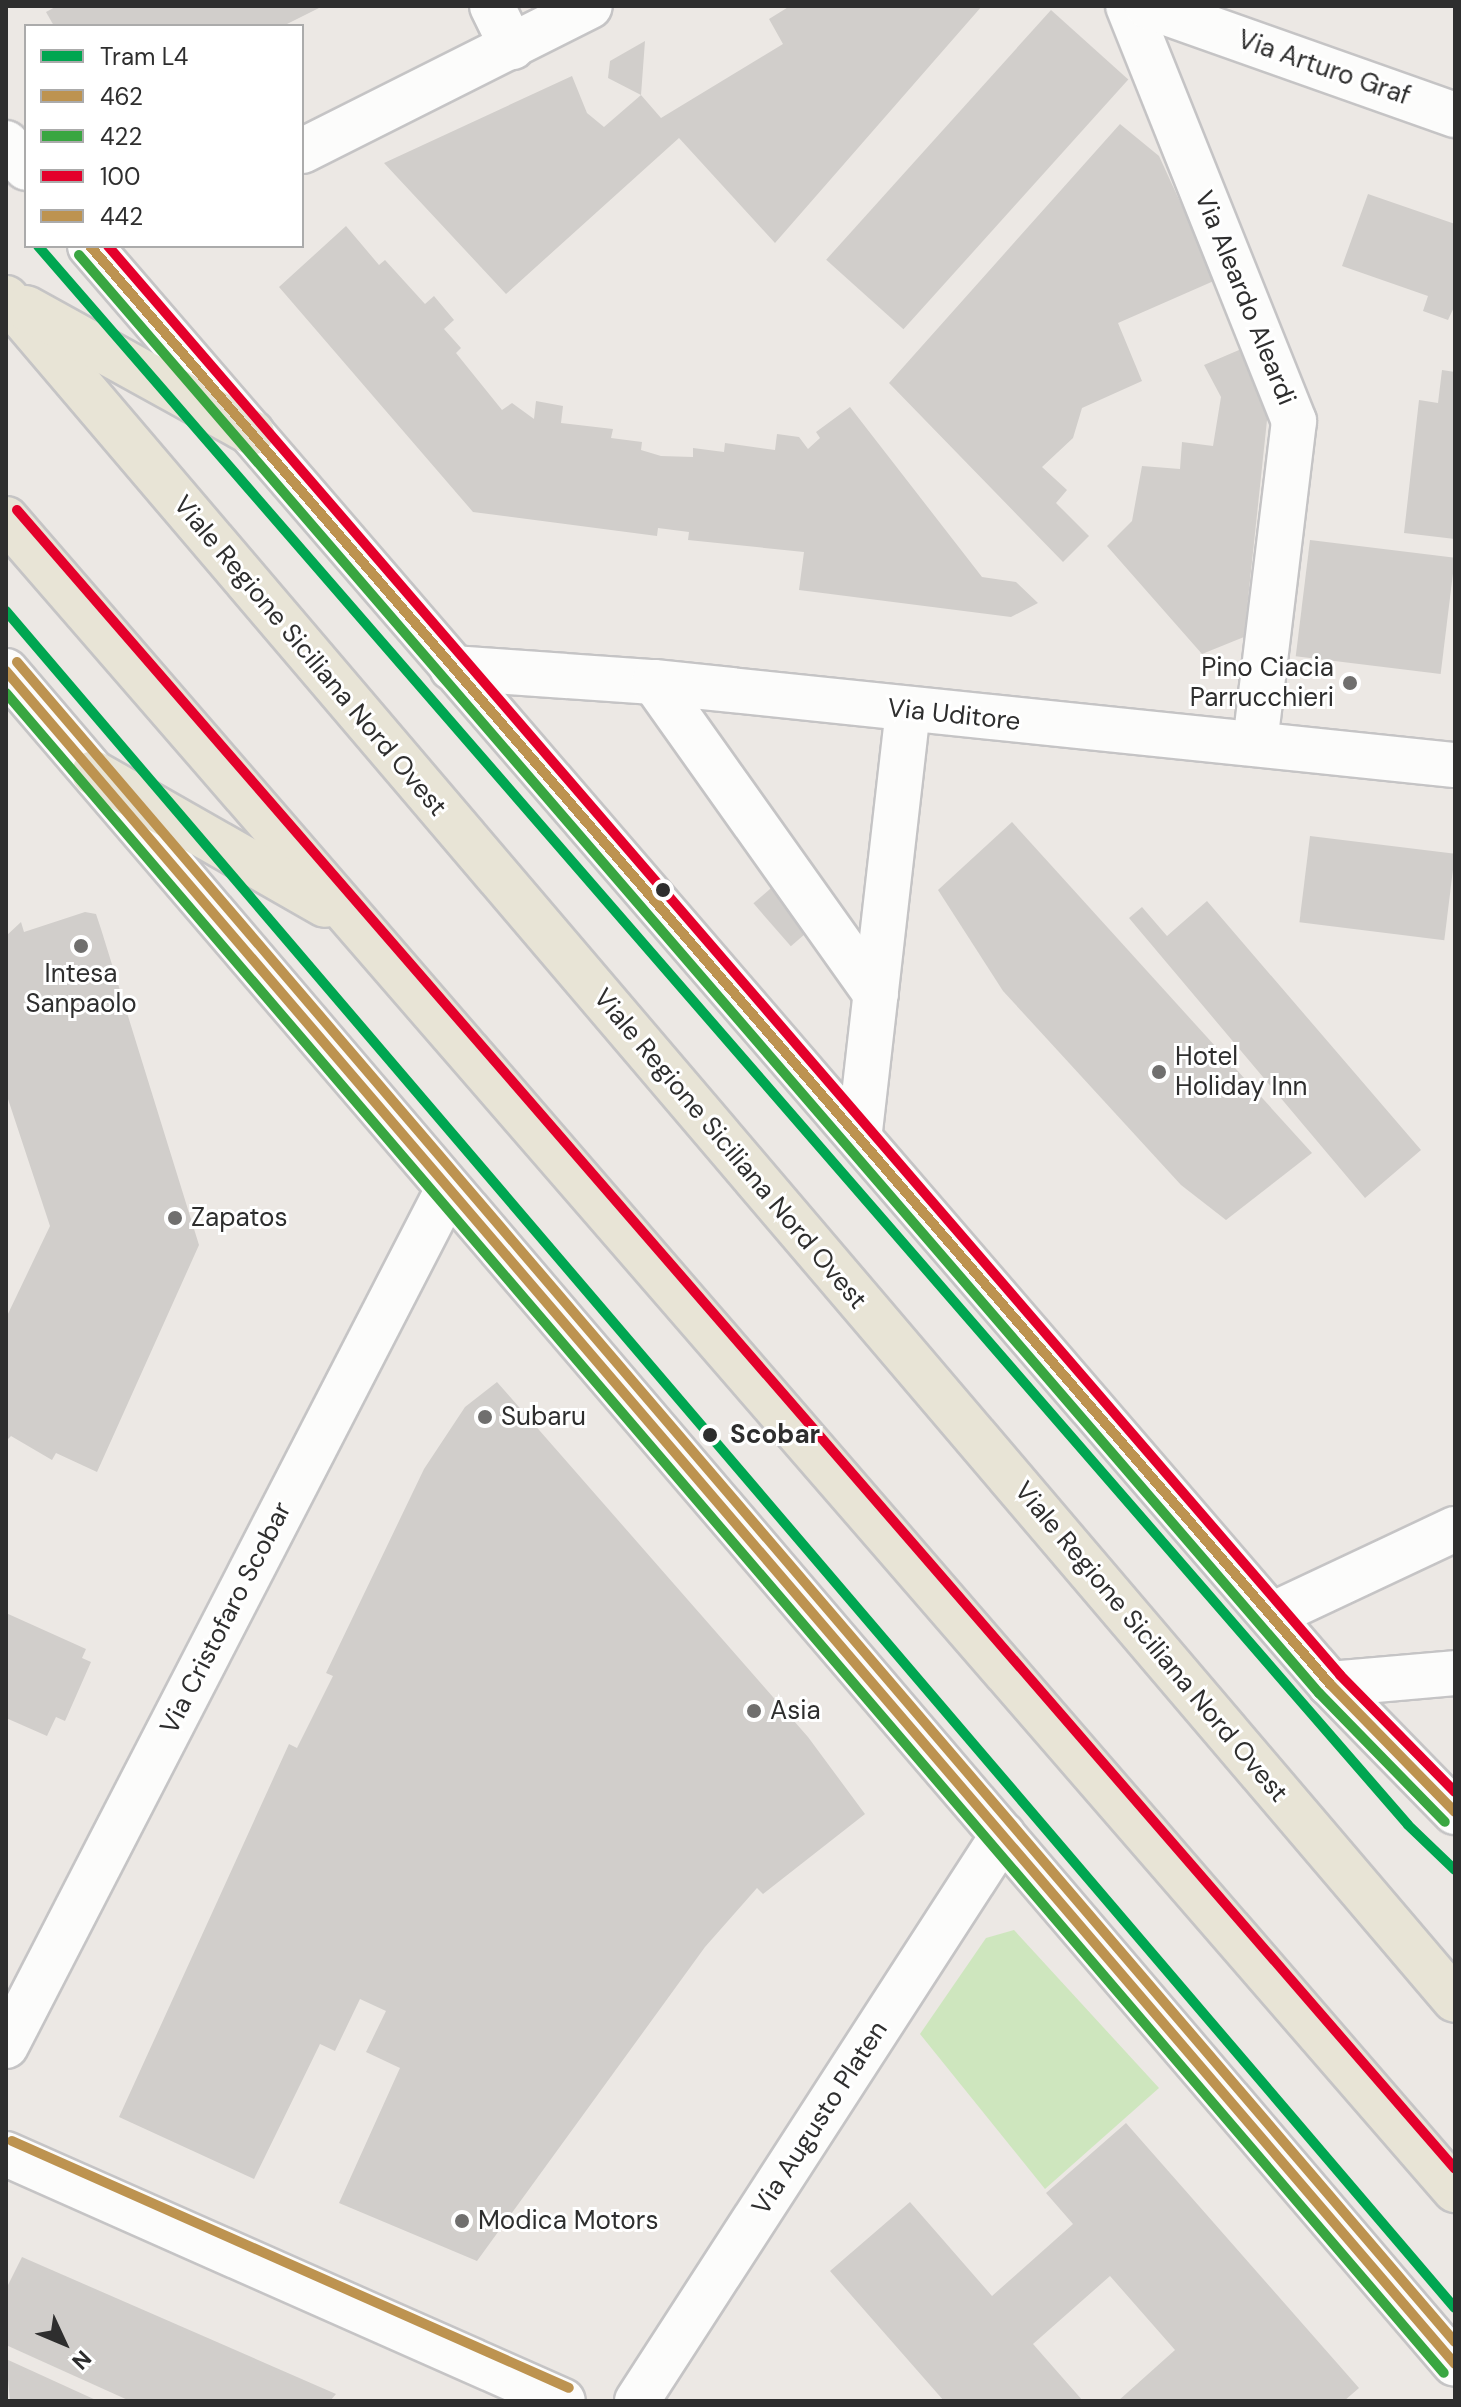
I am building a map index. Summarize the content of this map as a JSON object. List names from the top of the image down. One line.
{"streets":{"main road":["Viale Regione Siciliana Nord Ovest"],"street":["Via Arturo Graf","Via Aleardo Aleardi","Via Uditore","Via Cristofaro Scobar","Via Augusto Platen"]},"crossings":[["Via Aleardo Aleardi","Via Uditore"]],"places":["Pino Ciacia Parrucchieri","Intesa Sanpaolo","Hotel Holiday Inn","Zapatos","Subaru","Scobar","Asia","Modica Motors"],"lines":["tram line L4","transit line 462","transit line 100","transit line 422","transit line 442"],"legend":["Tram L4","462","422","100","442"],"north":"bottom right"}
